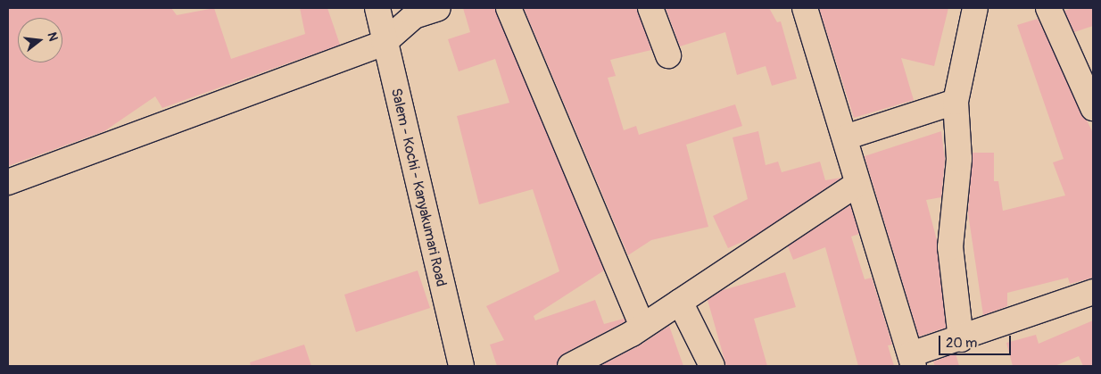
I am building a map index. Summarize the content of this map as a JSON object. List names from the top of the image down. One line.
{"streets":{"main road":["Salem - Kochi - Kanyakumari Road"]},"scale_bar":"20 m","north":"right"}
